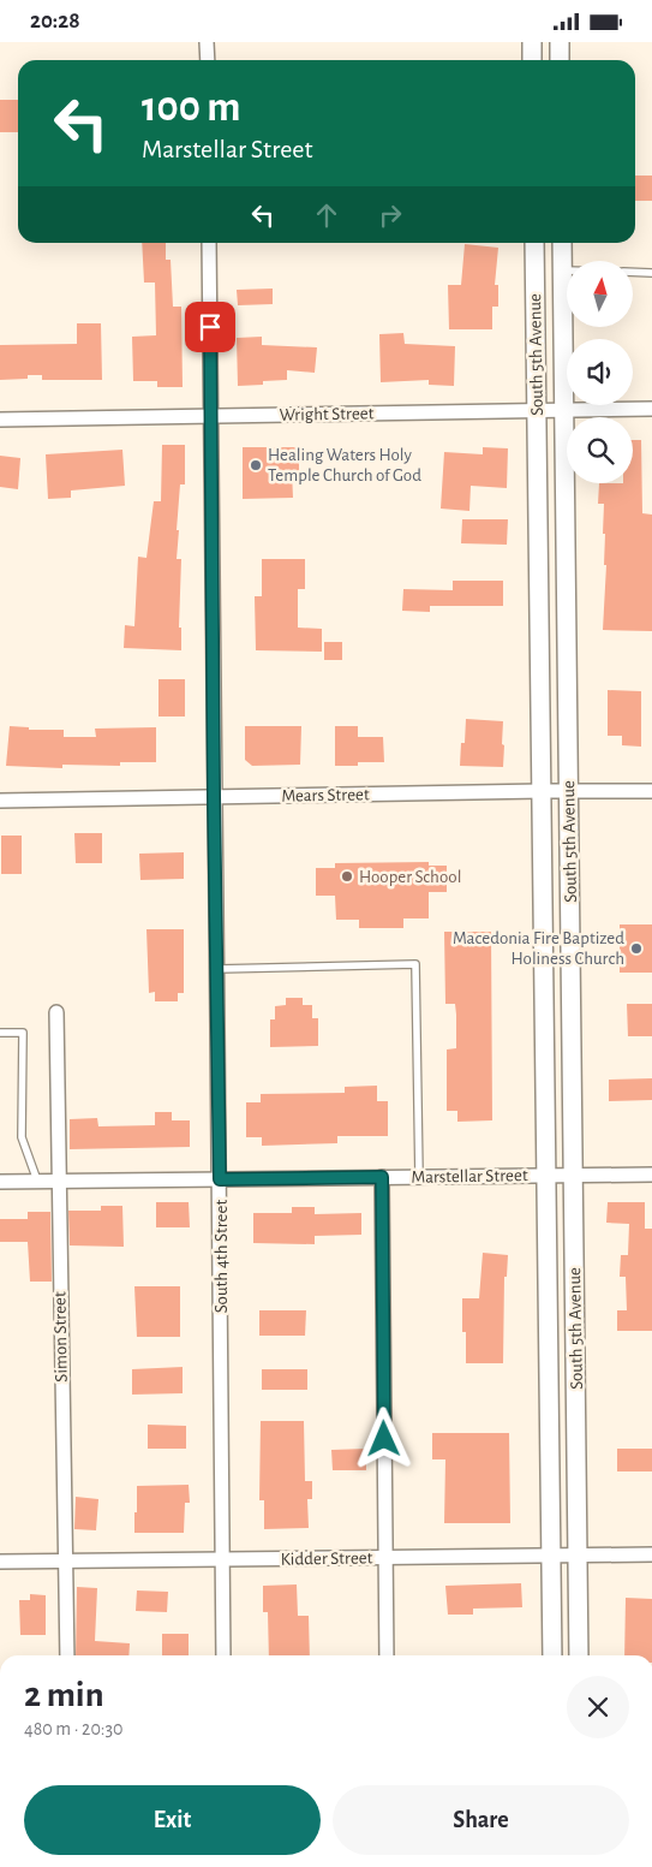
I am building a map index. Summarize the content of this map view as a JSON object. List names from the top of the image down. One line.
{"streets":{"street":["South 5th Avenue","Wright Street","Mears Street","Marstellar Street","South 4th Street","Simon Street","Kidder Street"]},"crossings":[["South 5th Avenue","Wright Street"],["South 5th Avenue","Mears Street"],["South 5th Avenue","Marstellar Street"],["South 5th Avenue","Kidder Street"],["Wright Street","South 4th Street"],["Mears Street","South 4th Street"],["Marstellar Street","South 4th Street"],["Marstellar Street","Simon Street"],["South 4th Street","Kidder Street"],["Simon Street","Kidder Street"]],"places":["Healing Waters Holy Temple Church of God","Hooper School","Macedonia Fire Baptized Holiness Church"],"north":"top","page":{"status":"20:28","turn":["100 m","Marstellar Street"],"heading":["2 min","480 m · 20:30"],"buttons":["Exit","Share"]}}
